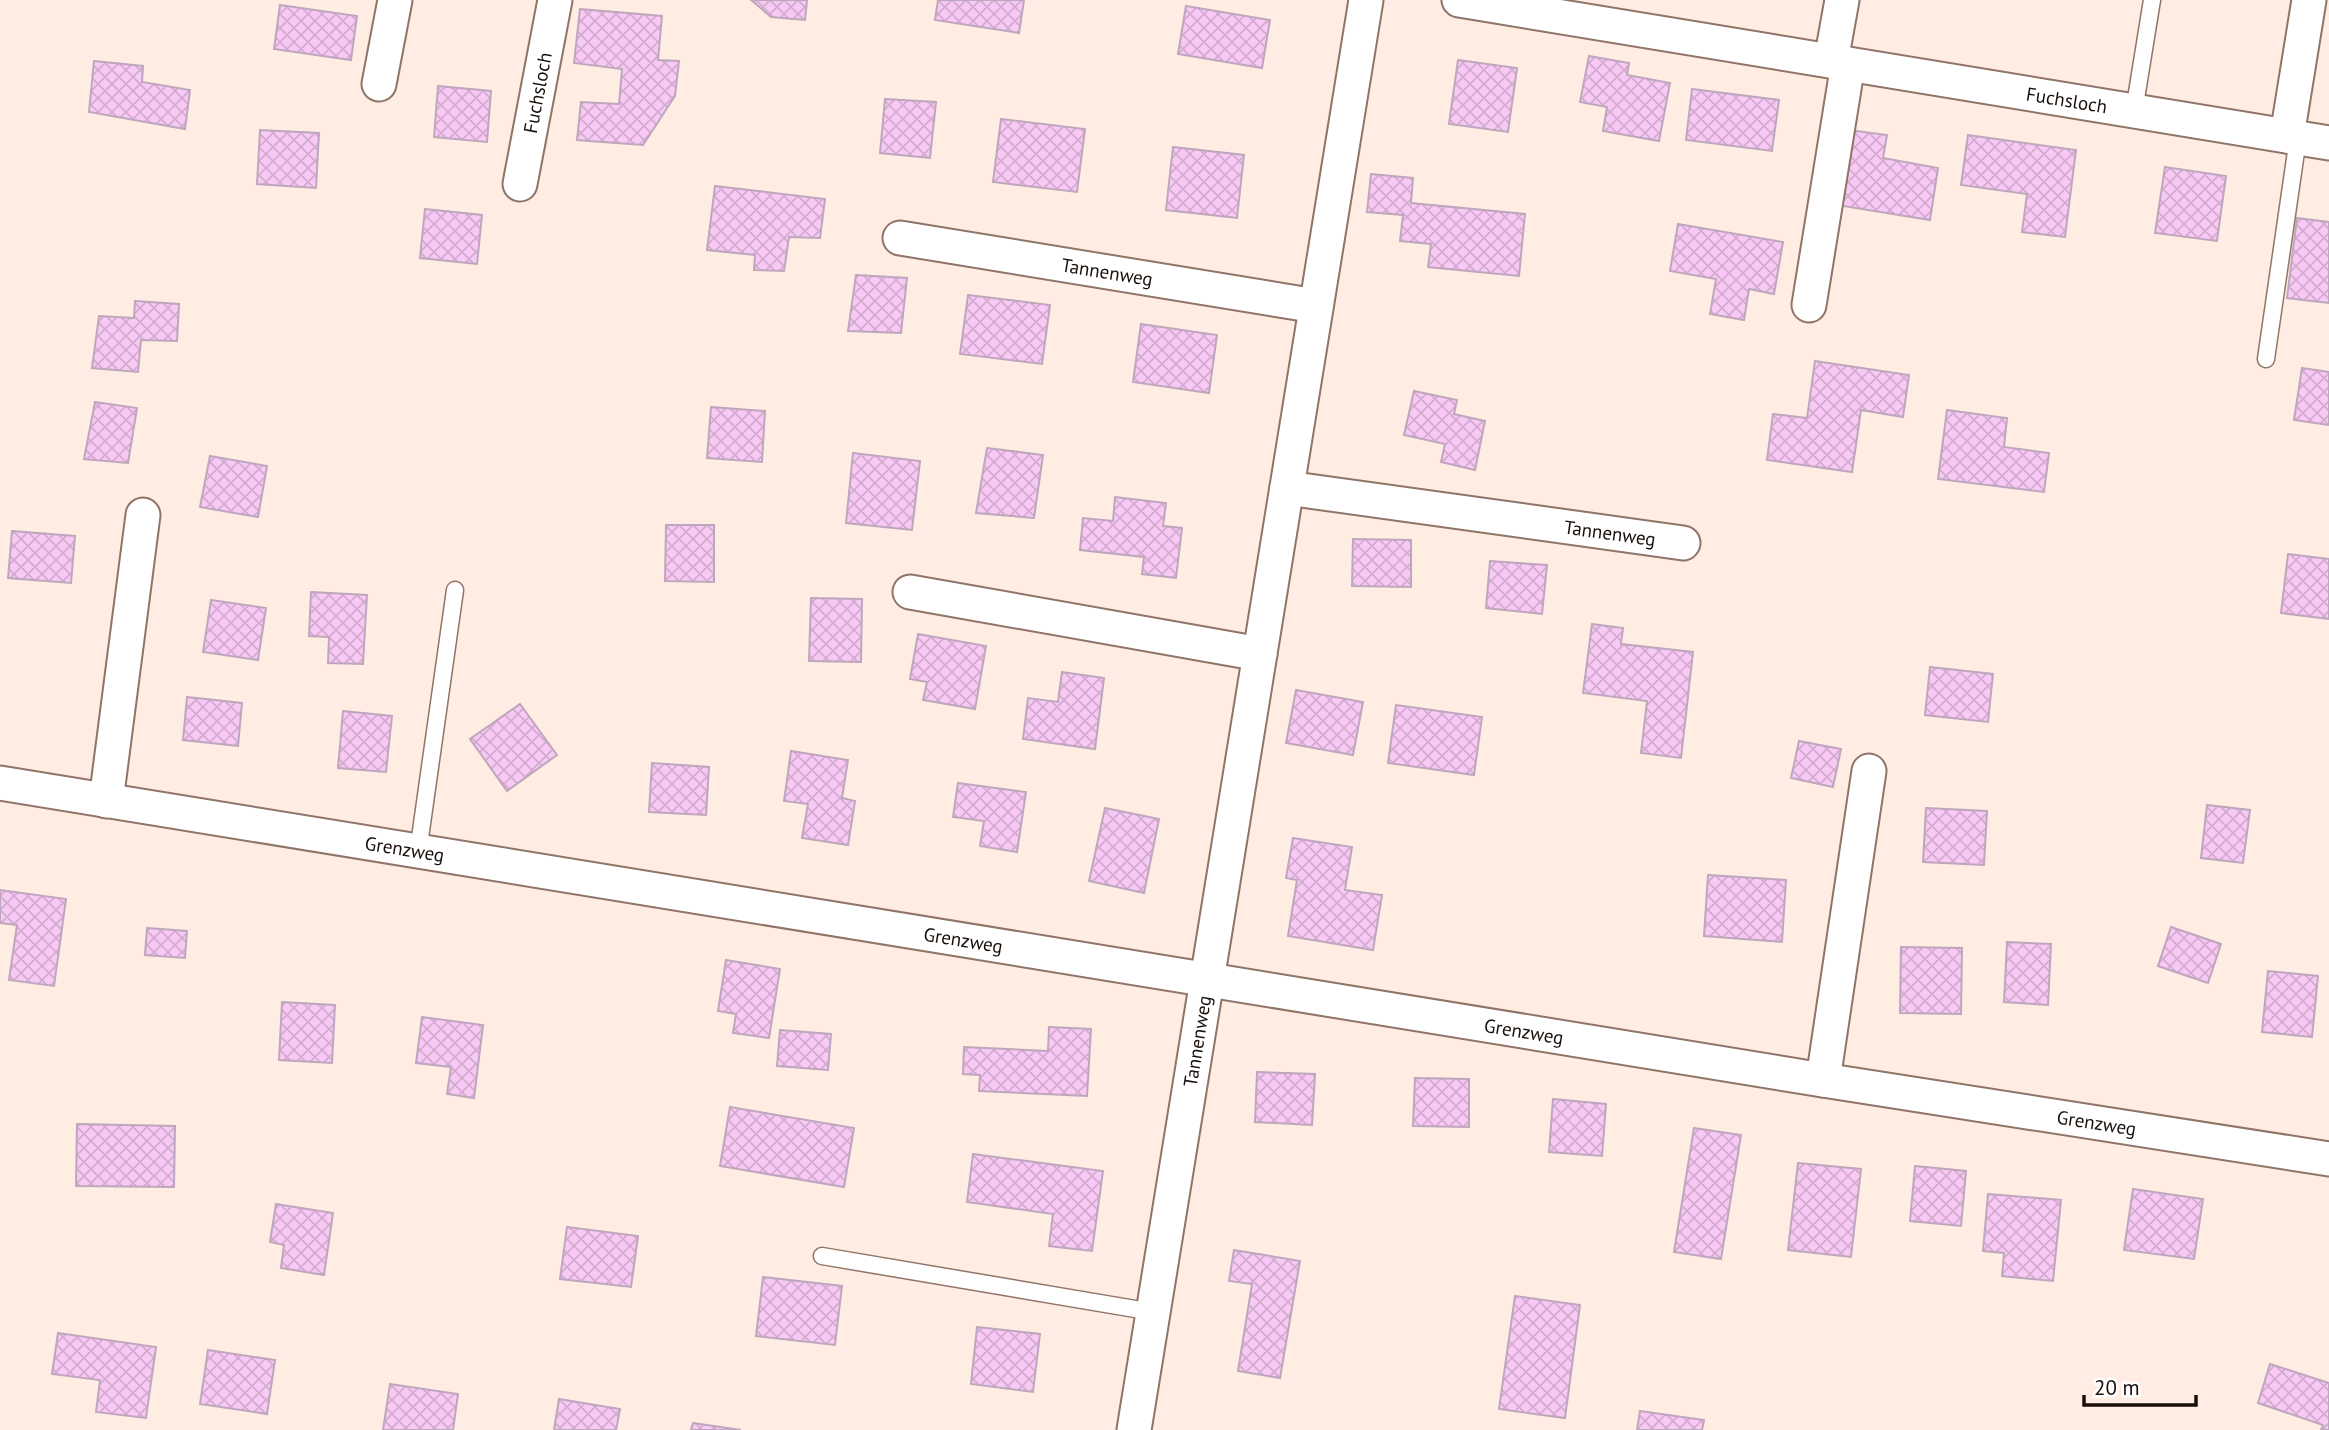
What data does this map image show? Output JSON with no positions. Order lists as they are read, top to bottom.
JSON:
{
  "streets": {
    "street": ["Fuchsloch", "Tannenweg", "Grenzweg"]
  },
  "crossings": [
    ["Tannenweg", "Grenzweg"]
  ],
  "scale_bar": "20 m"
}
